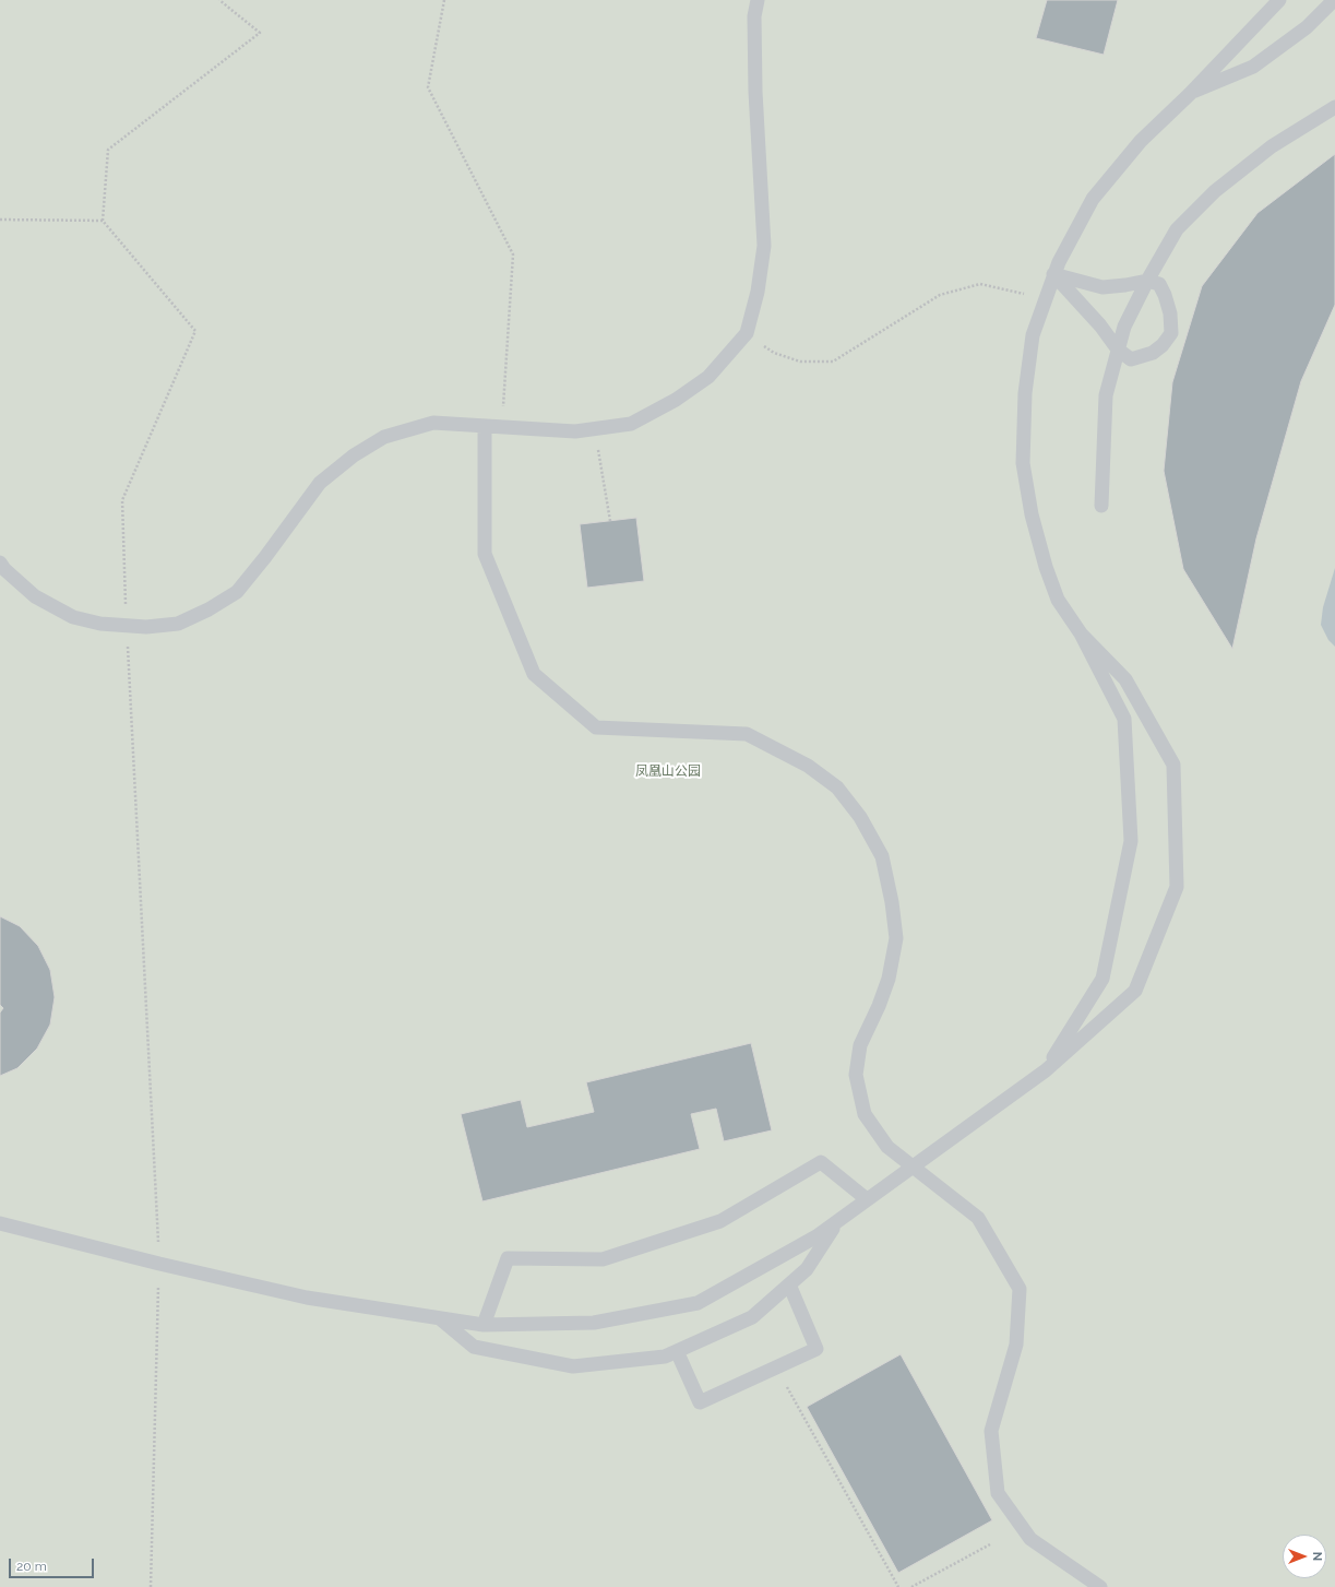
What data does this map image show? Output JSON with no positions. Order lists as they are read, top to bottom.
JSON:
{
  "parks": ["凤凰山公园"],
  "scale_bar": "20 m",
  "north": "right"
}
